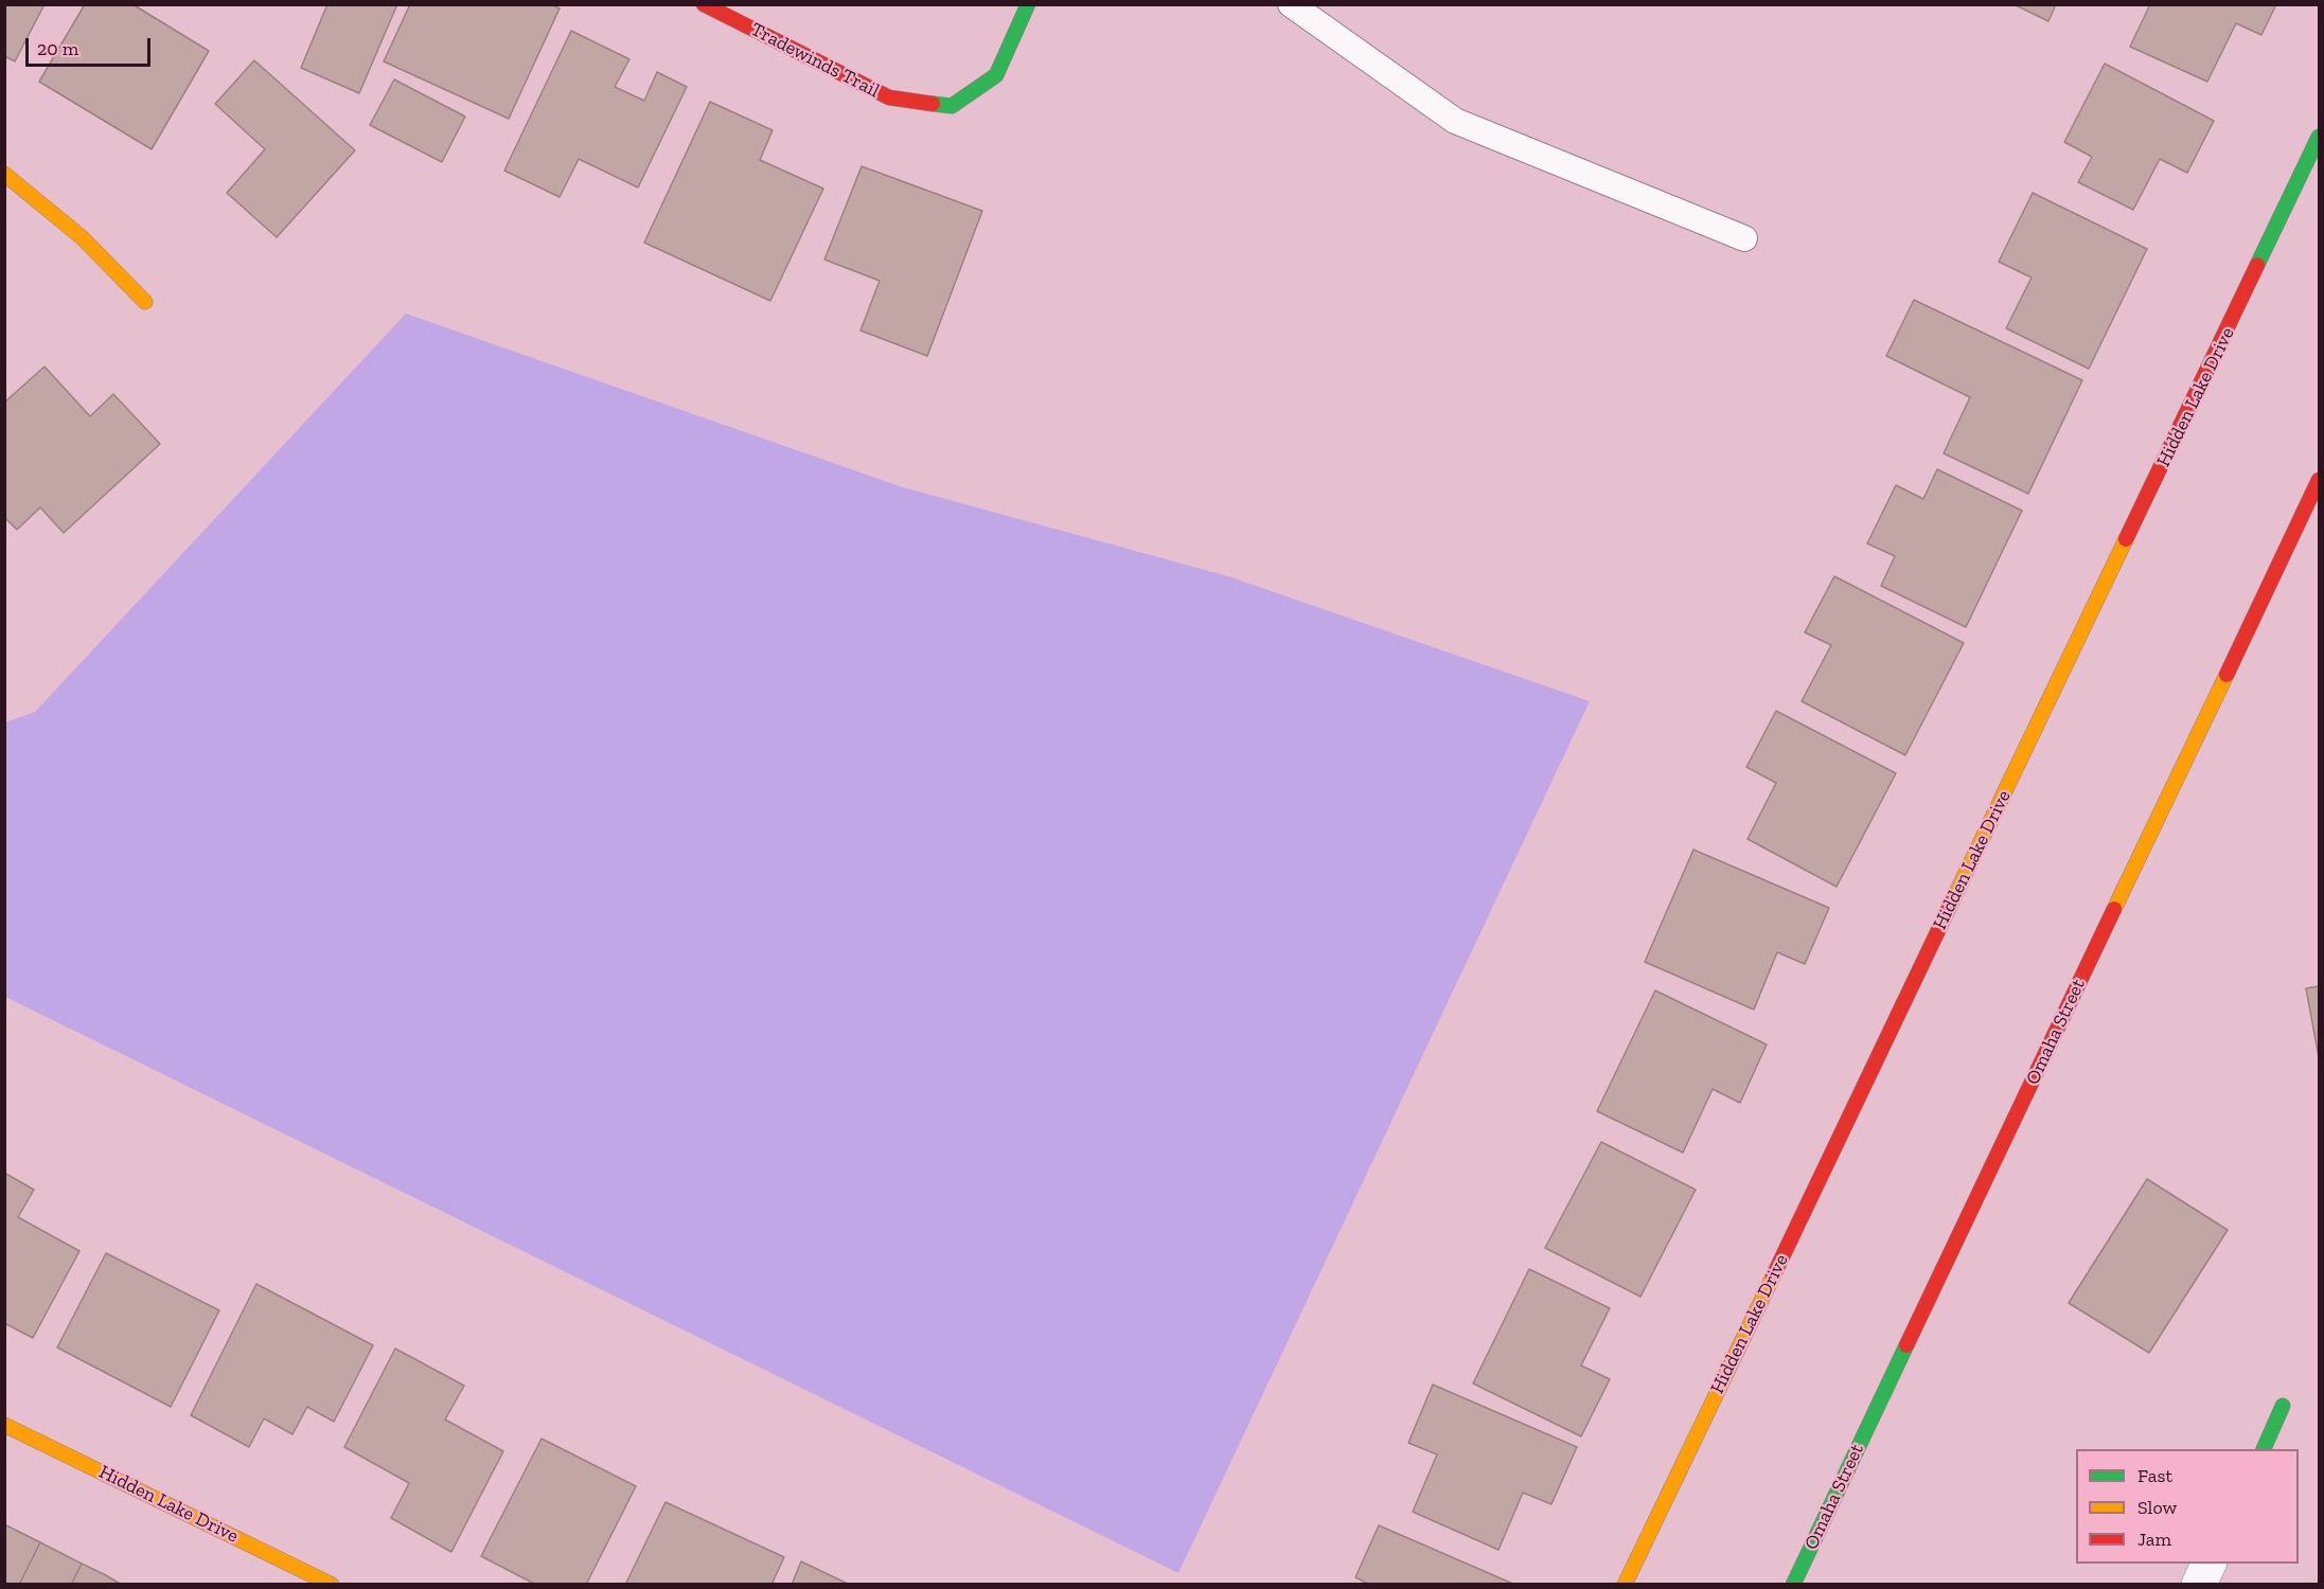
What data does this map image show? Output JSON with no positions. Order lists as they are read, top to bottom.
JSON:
{
  "streets": {
    "street": ["Tradewinds Trail", "Hidden Lake Drive", "Omaha Street"]
  },
  "legend": ["Fast", "Slow", "Jam"],
  "scale_bar": "20 m"
}
